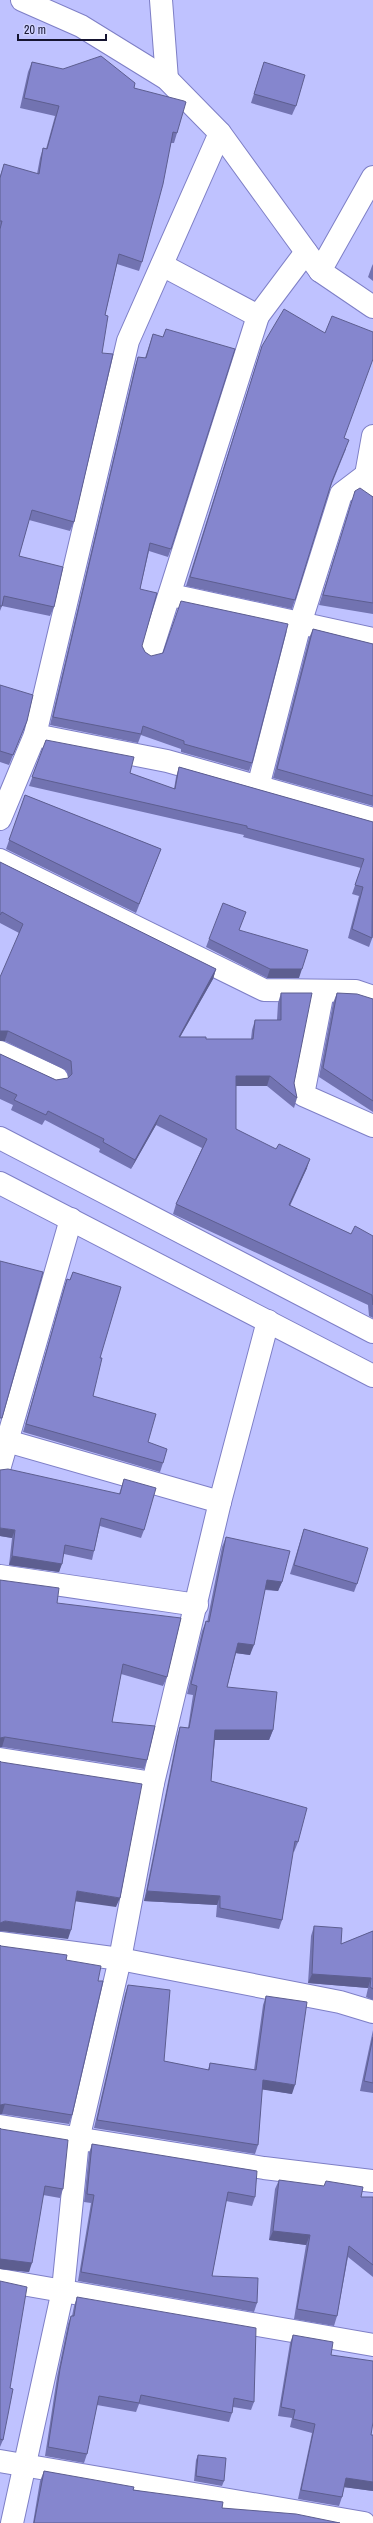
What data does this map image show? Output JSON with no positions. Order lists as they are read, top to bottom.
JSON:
{
  "scale_bar": "20 m"
}
